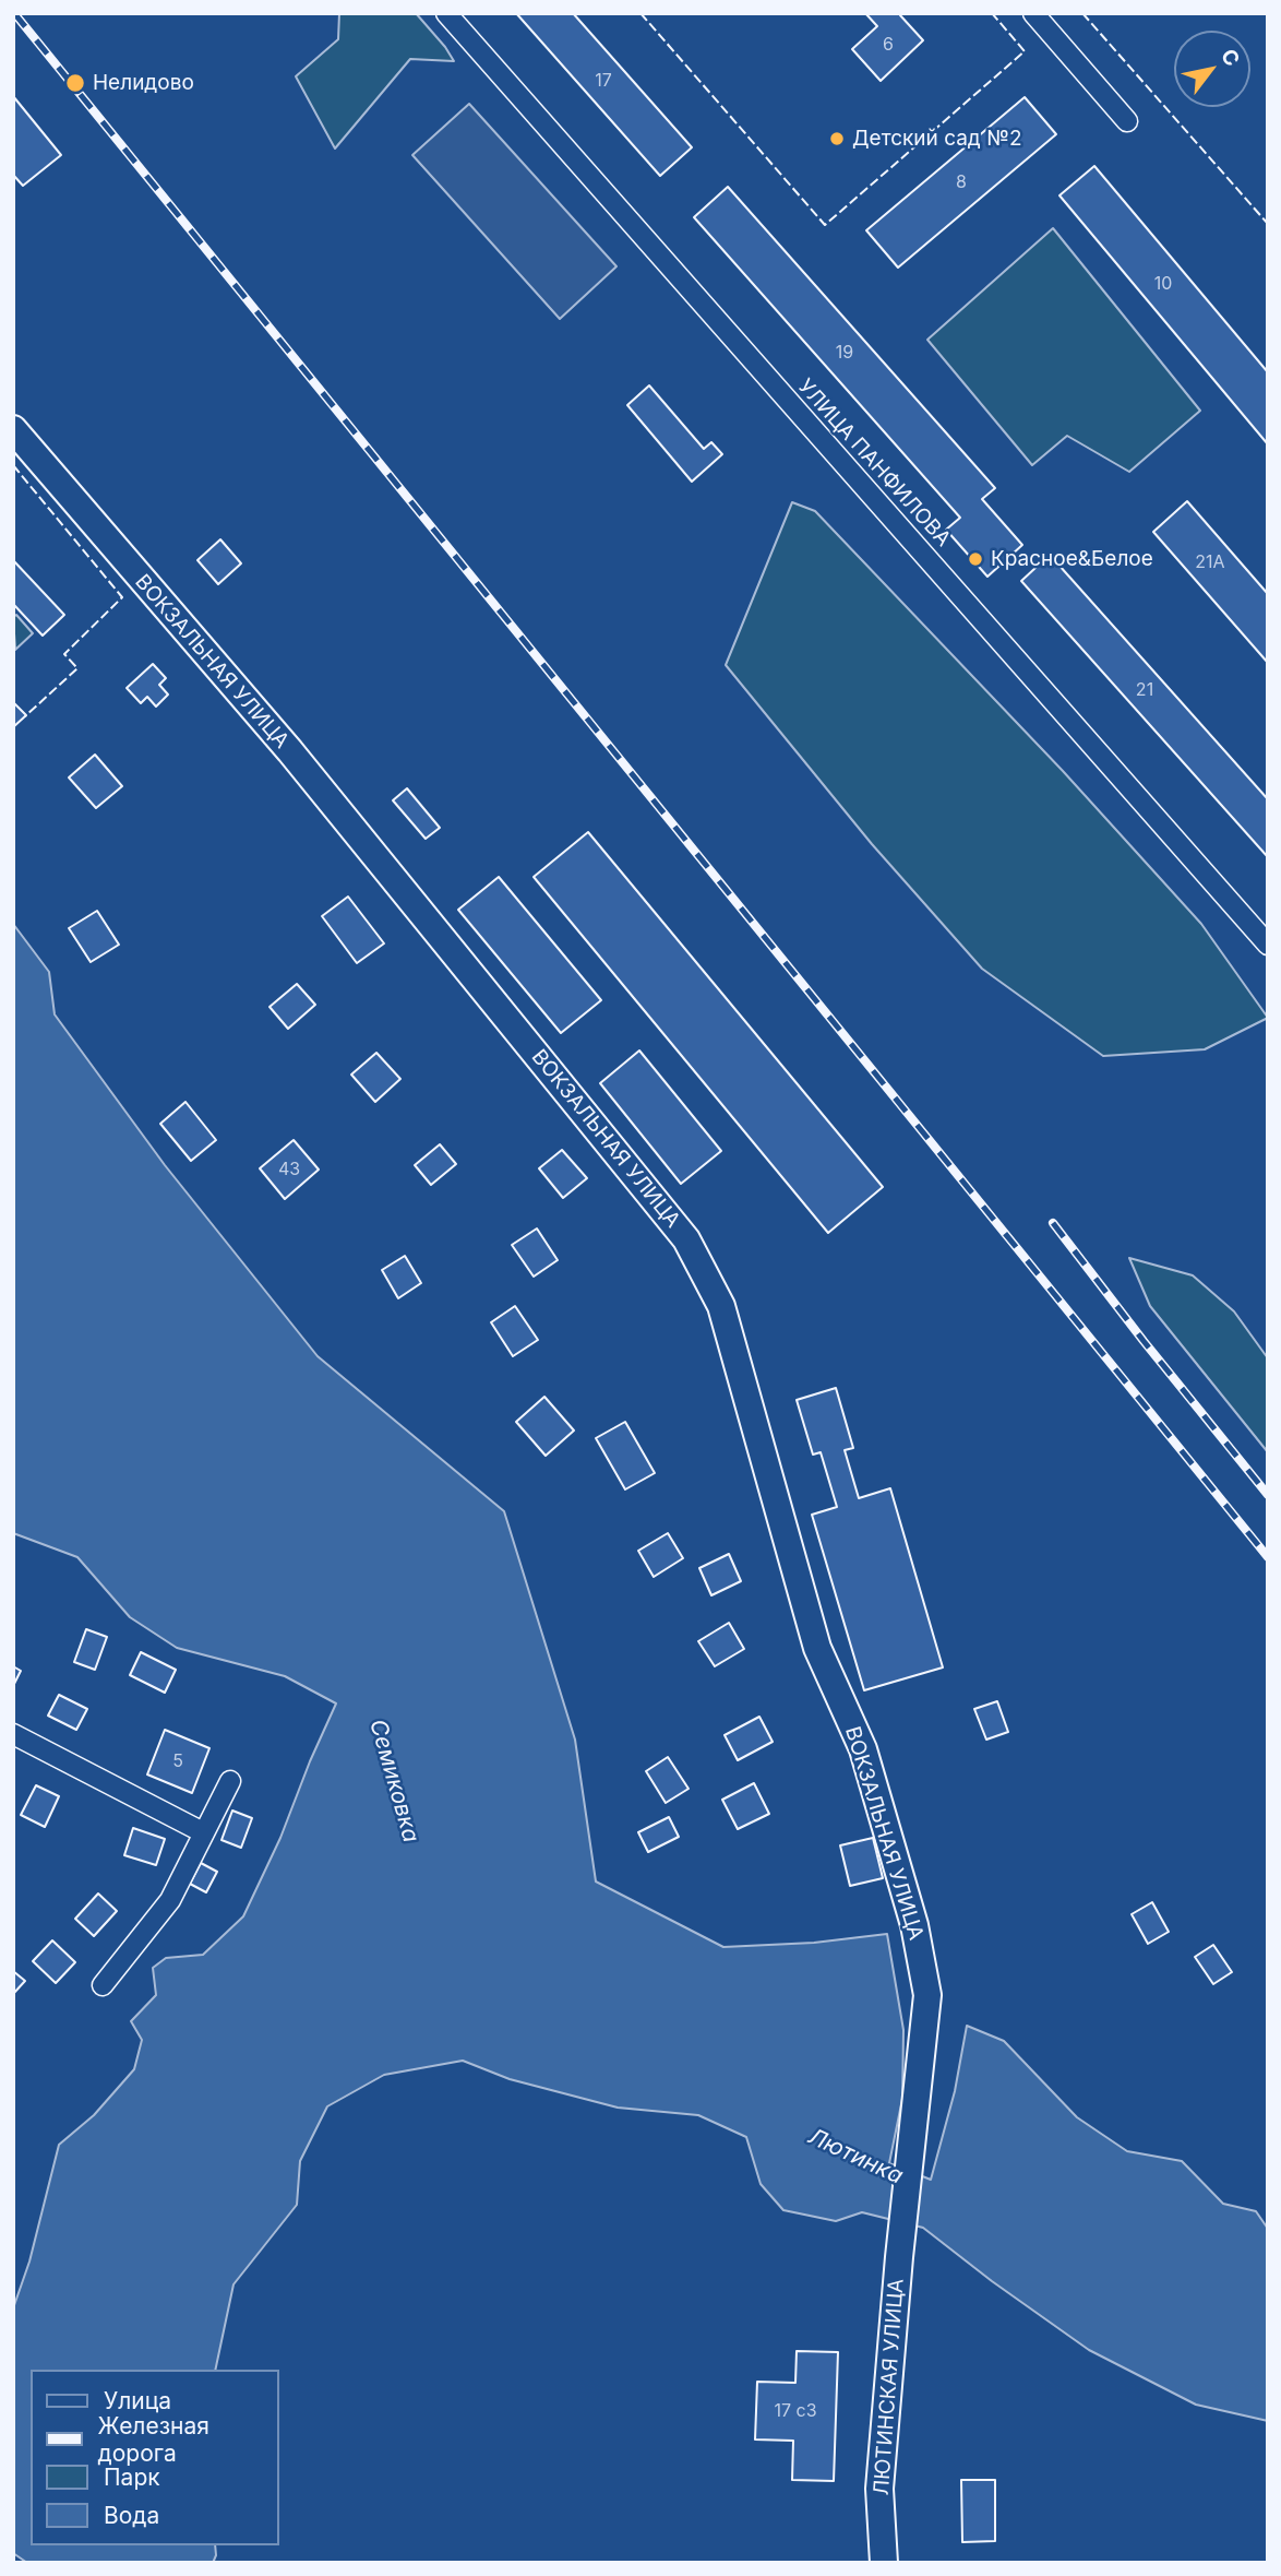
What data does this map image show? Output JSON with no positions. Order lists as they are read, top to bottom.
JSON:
{
  "streets": {
    "main road": ["ВОКЗАЛЬНАЯ УЛИЦА", "ЛЮТИНСКАЯ УЛИЦА"],
    "street": ["УЛИЦА ПАНФИЛОВА"]
  },
  "crossings": [
    ["ВОКЗАЛЬНАЯ УЛИЦА", "ЛЮТИНСКАЯ УЛИЦА"]
  ],
  "water": ["Семиковка", "Лютинка"],
  "places": ["Нелидово", "Детский сад №2", "Красное&Белое"],
  "house_numbers": [
    "6",
    "17",
    "8",
    "10",
    "19",
    "21А",
    "21",
    "43",
    "5",
    "17 c3"
  ],
  "legend": [
    "Улица",
    "Железная дорога",
    "Парк",
    "Вода"
  ],
  "north": "top right"
}
